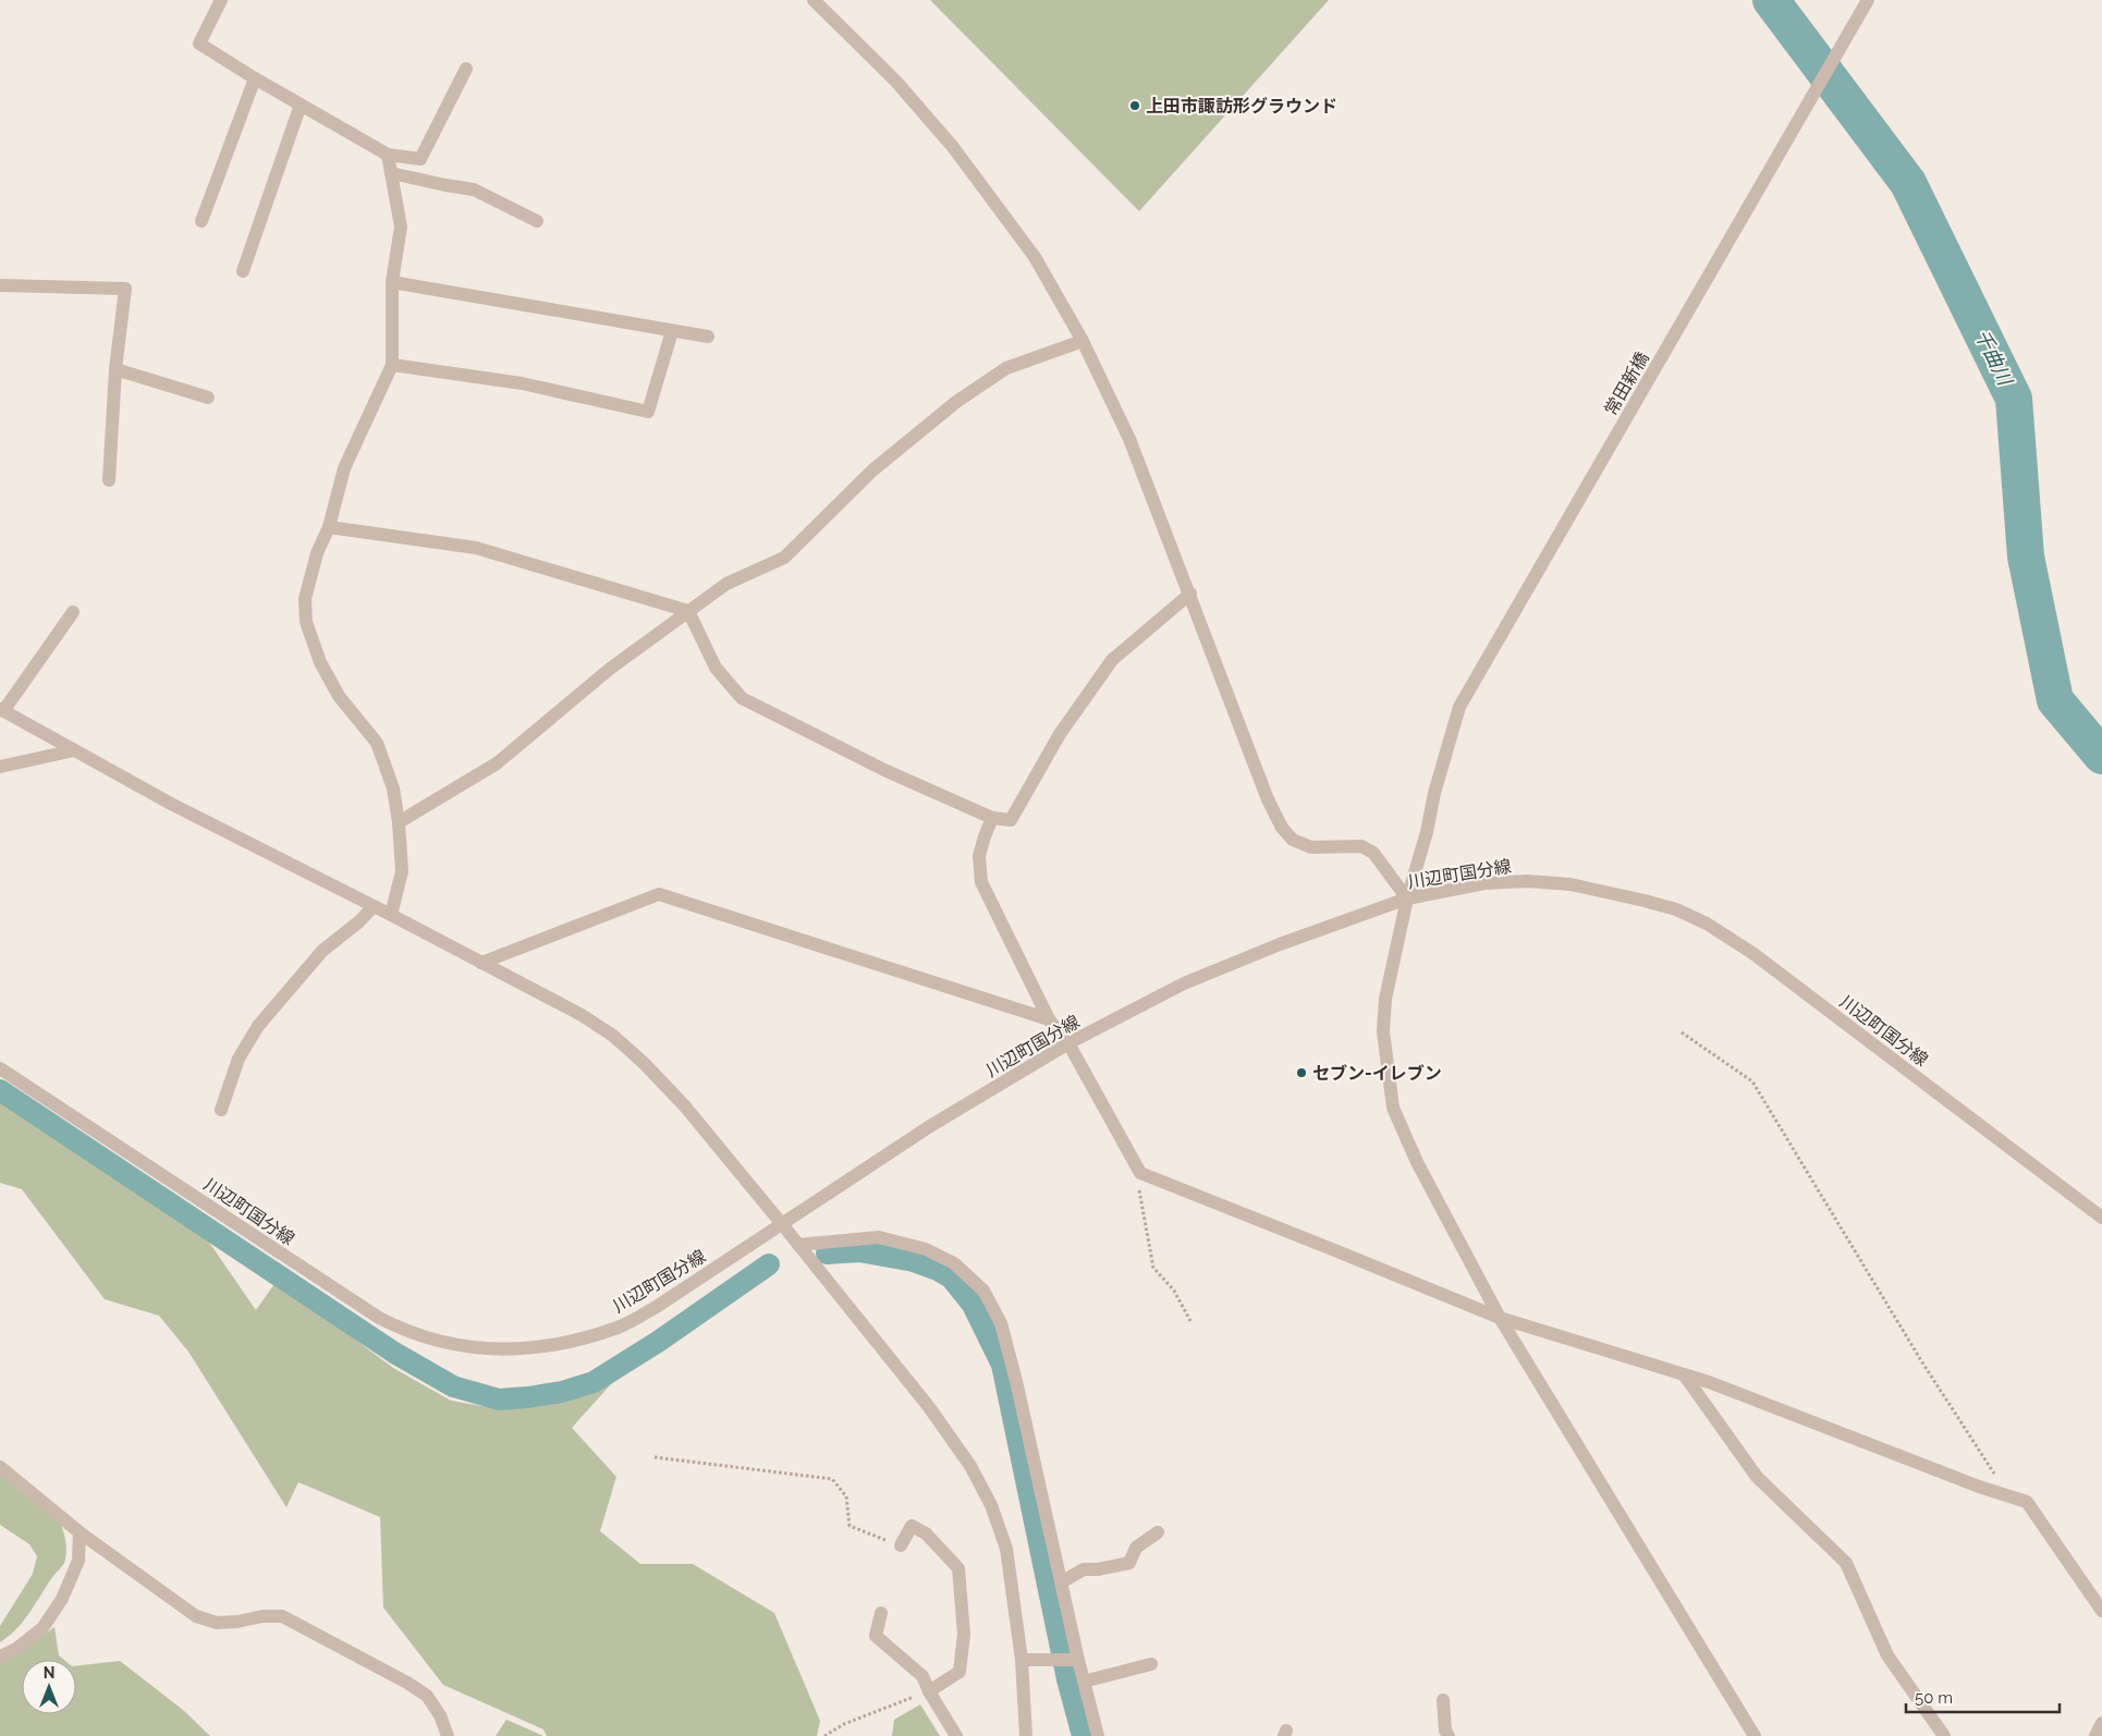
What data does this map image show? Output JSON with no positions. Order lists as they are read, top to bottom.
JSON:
{
  "streets": {
    "street": ["常田新橋", "川辺町国分線"]
  },
  "crossings": [
    ["常田新橋", "川辺町国分線"]
  ],
  "water": ["千曲川"],
  "places": ["上田市諏訪形グラウンド", "セブン-イレブン"],
  "scale_bar": "50 m",
  "north": "top"
}
